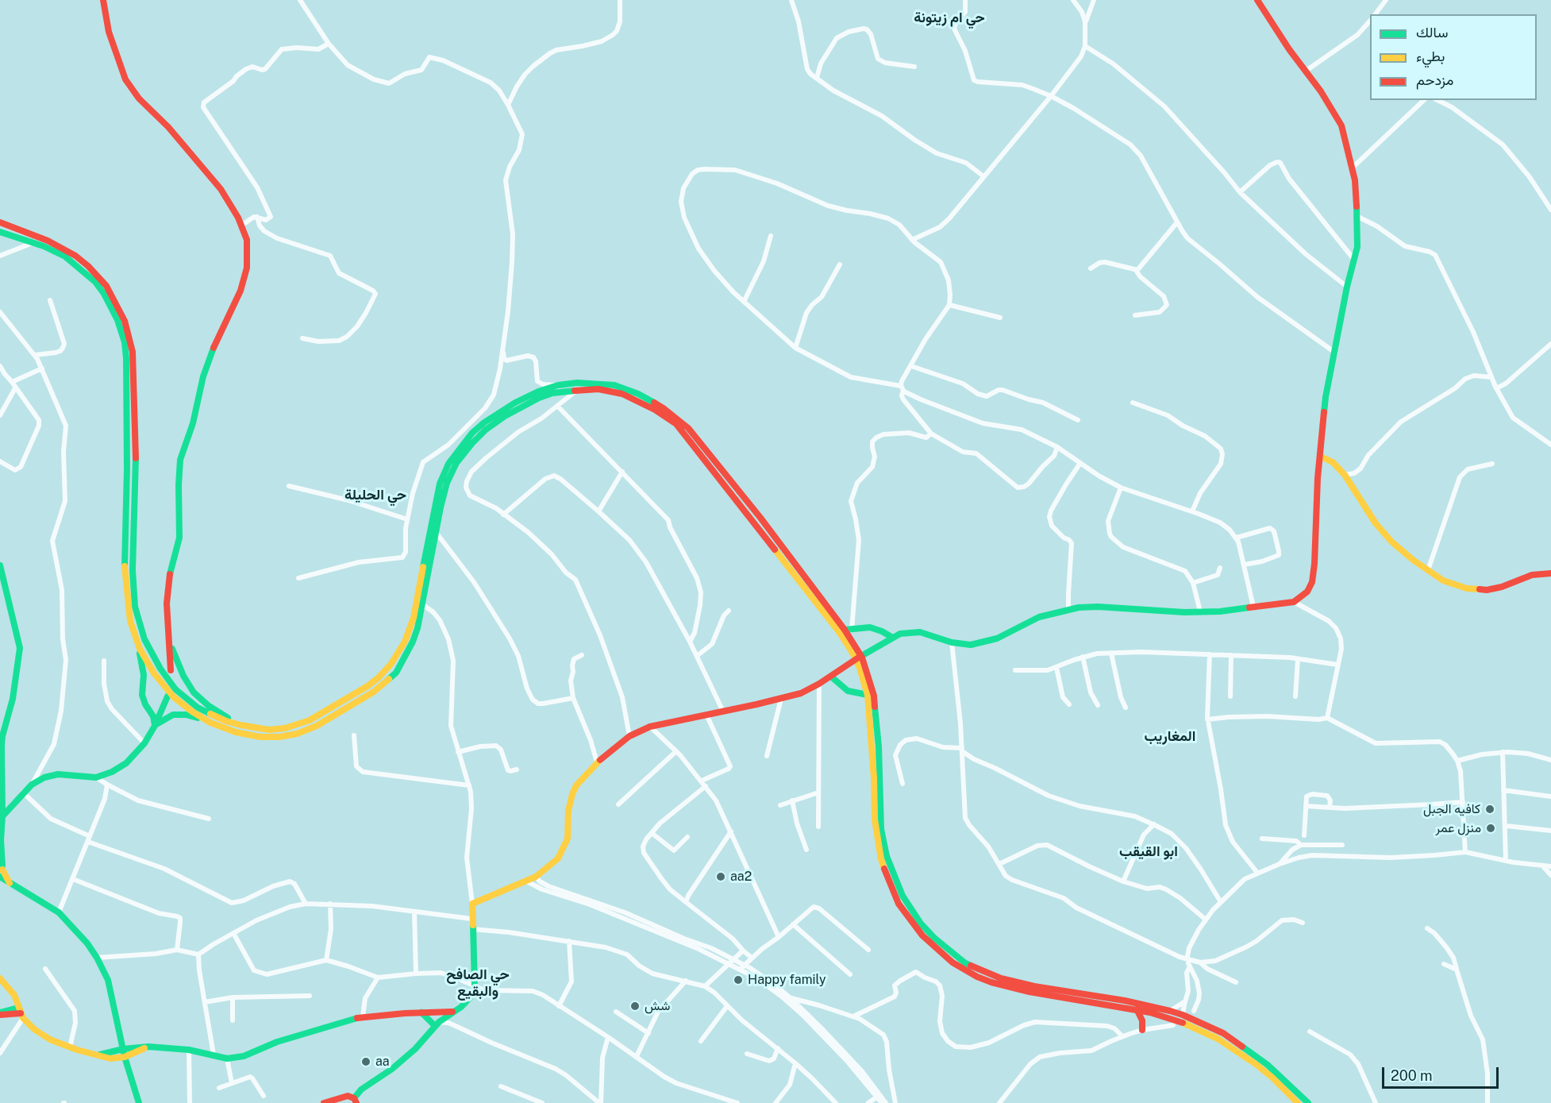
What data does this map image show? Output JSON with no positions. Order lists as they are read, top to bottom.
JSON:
{
  "districts": [
    "حي ام زيتونة",
    "حي الحليلة",
    "المغاريب",
    "ابو القيقب",
    "حي الصافح والبقيع"
  ],
  "places": [
    "كافيه الجبل",
    "منزل عمر",
    "aa2",
    "Happy family",
    "شش",
    "aa"
  ],
  "legend": ["سالك", "بطيء", "مزدحم"],
  "scale_bar": "200 m"
}
